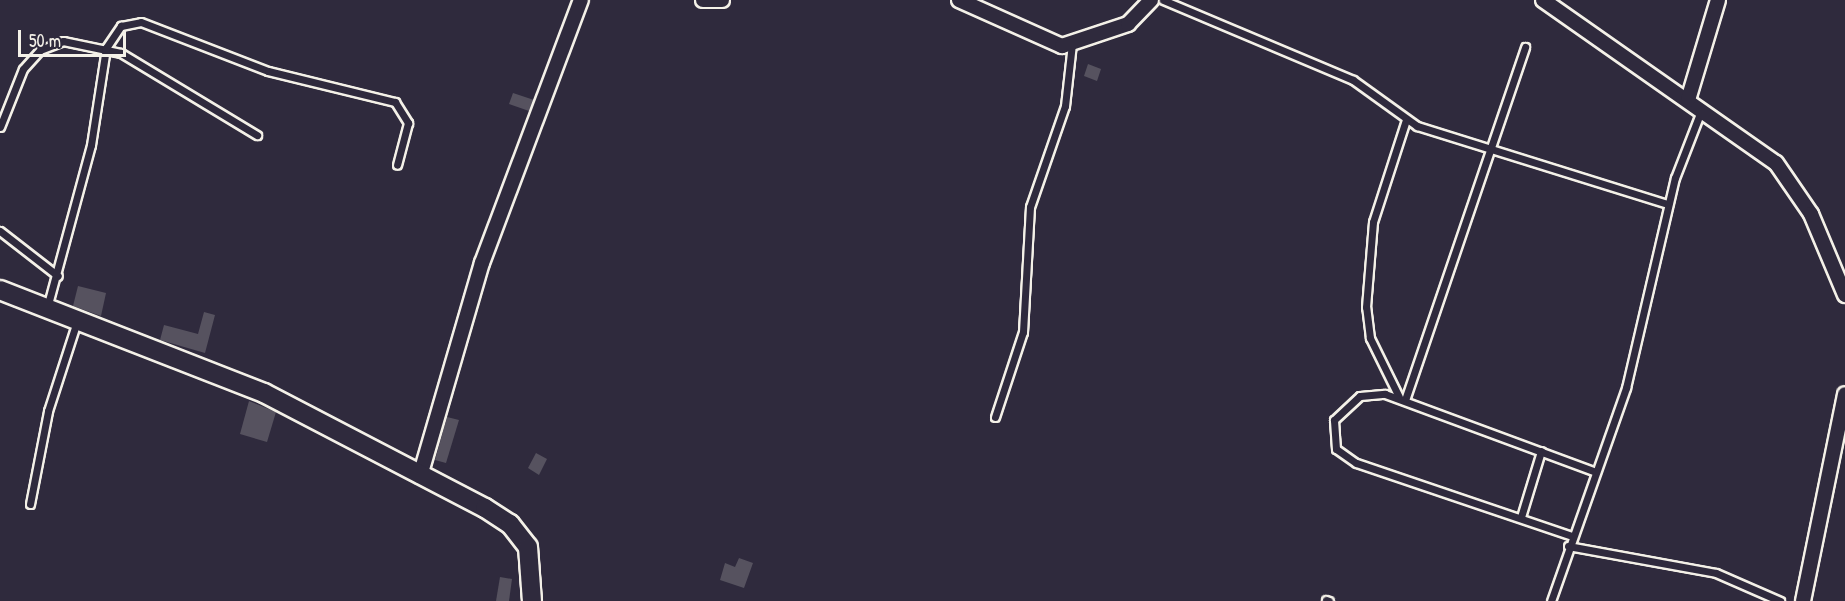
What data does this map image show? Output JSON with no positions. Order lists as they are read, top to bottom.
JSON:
{
  "scale_bar": "50 m"
}
